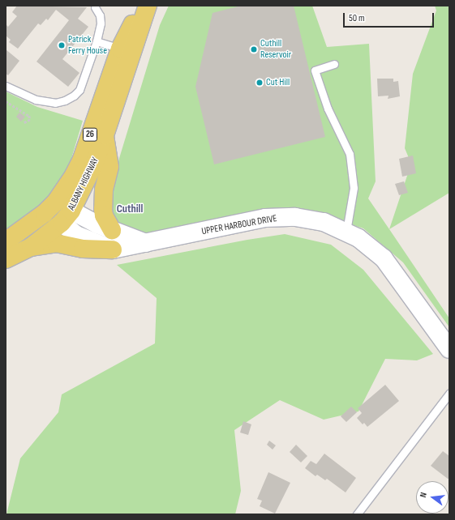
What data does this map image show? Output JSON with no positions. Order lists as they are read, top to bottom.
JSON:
{
  "streets": {
    "main road": ["26", "ALBANY HIGHWAY", "UPPER HARBOUR DRIVE"]
  },
  "districts": ["Cuthill"],
  "places": ["Patrick Ferry House", "Cuthill Reservoir", "Cut Hill"],
  "scale_bar": "50 m",
  "north": "left"
}
